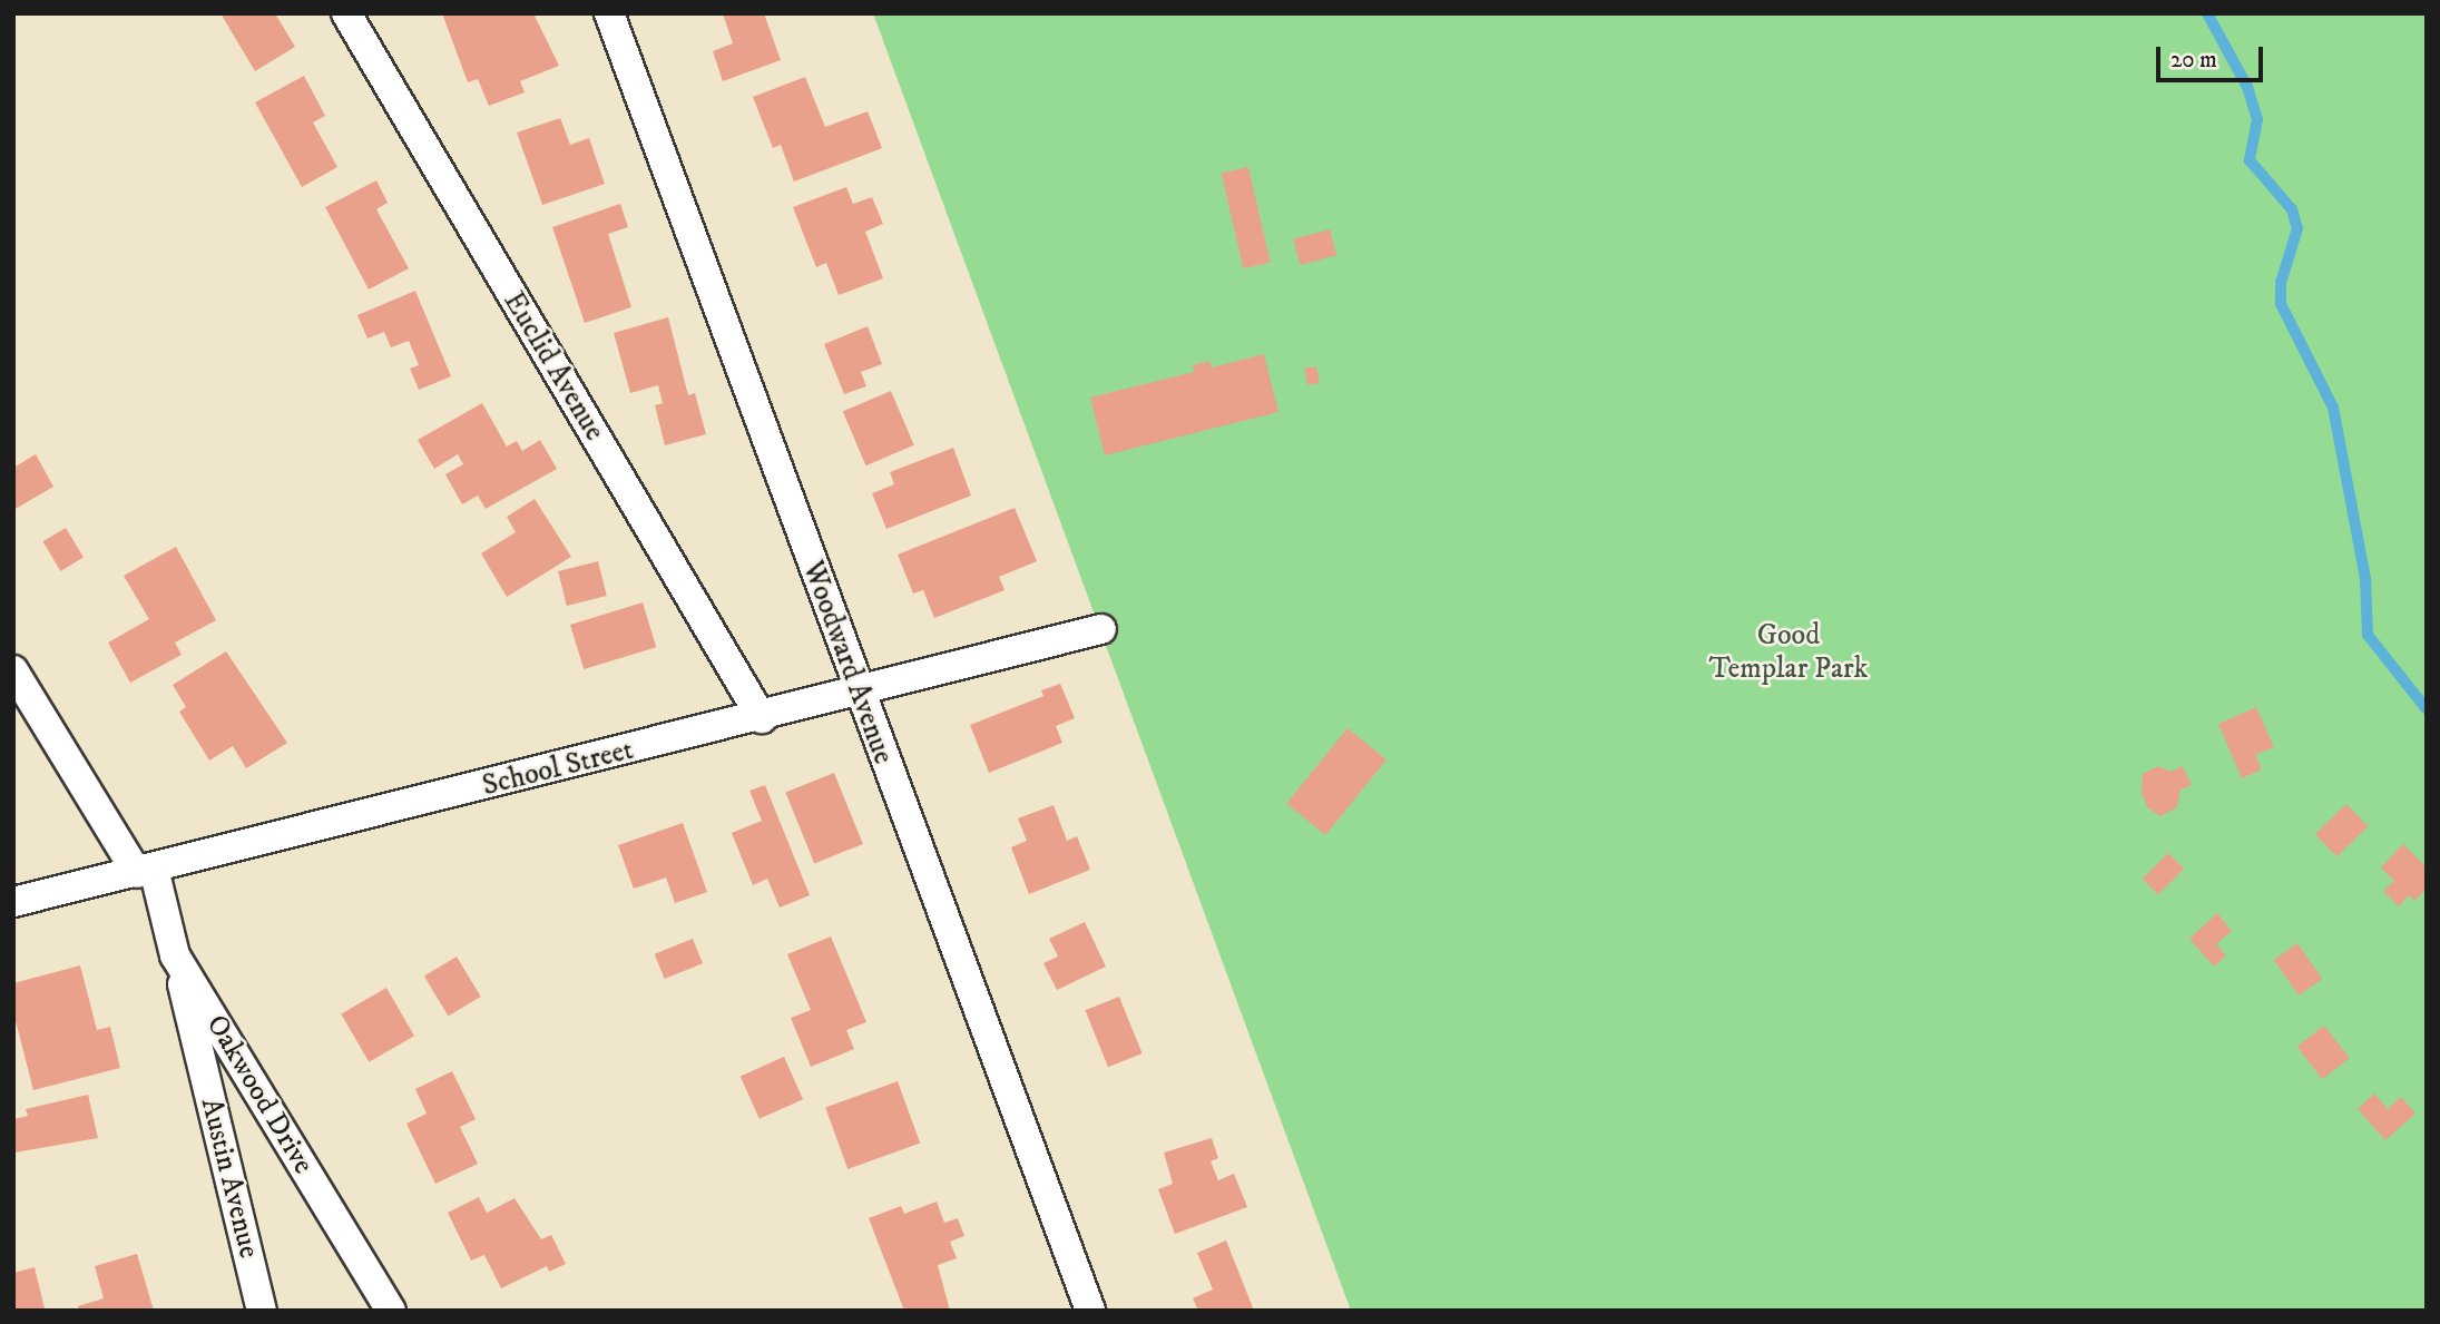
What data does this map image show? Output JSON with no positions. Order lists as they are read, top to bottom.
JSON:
{
  "streets": {
    "street": [
      "Euclid Avenue",
      "Woodward Avenue",
      "School Street",
      "Oakwood Drive",
      "Austin Avenue"
    ]
  },
  "crossings": [
    ["Euclid Avenue", "School Street"],
    ["Woodward Avenue", "School Street"],
    ["School Street", "Oakwood Drive"],
    ["Oakwood Drive", "Austin Avenue"]
  ],
  "parks": ["Good Templar Park"],
  "scale_bar": "20 m"
}
